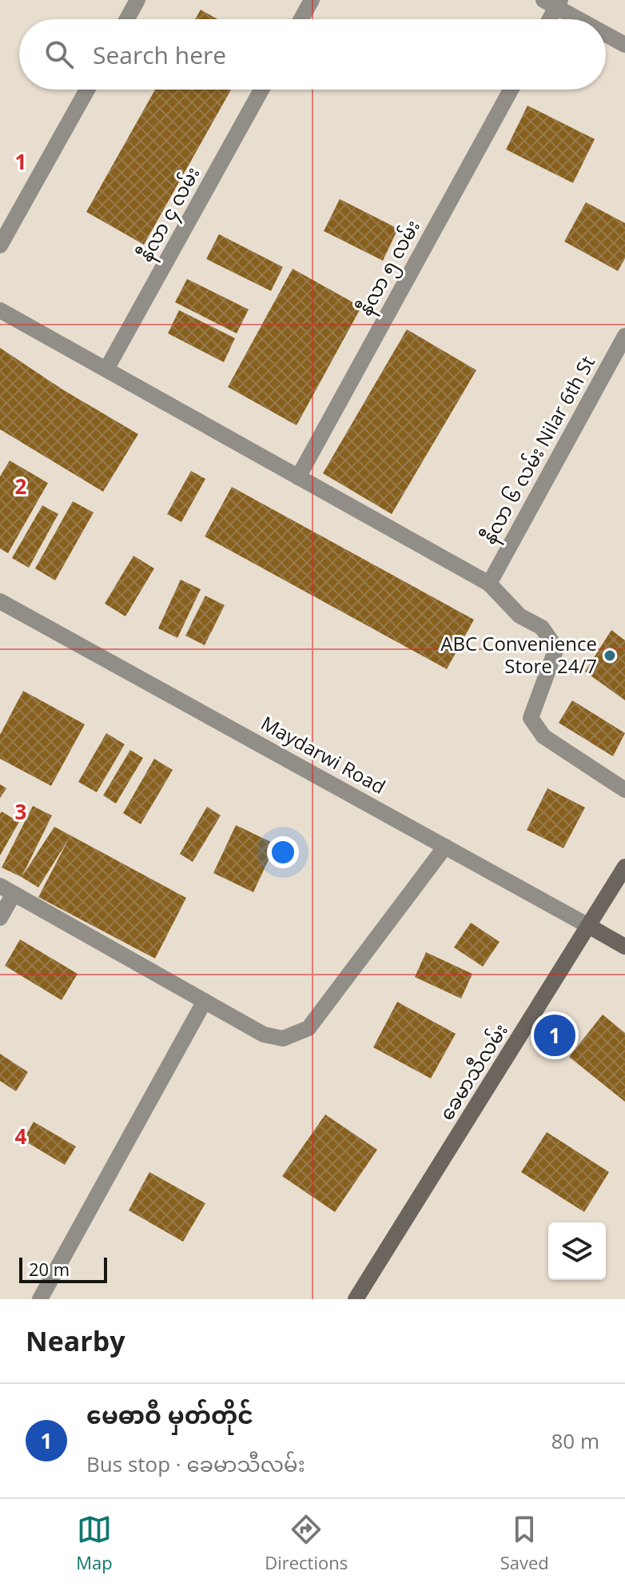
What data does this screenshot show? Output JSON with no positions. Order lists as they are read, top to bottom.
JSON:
{
  "streets": {
    "main road": ["Maydarwi Road", "ခေမာသီလမ်း"],
    "street": ["နီလာ ၄ လမ်း", "နီလာ ၅ လမ်း", "နီလာ ၆ လမ်း Nilar 6th St"]
  },
  "crossings": [
    ["Maydarwi Road", "ခေမာသီလမ်း"]
  ],
  "places": ["ABC Convenience Store 24/7"],
  "scale_bar": "20 m",
  "page": {
    "search": "Search here",
    "pins": "1",
    "scale": "20 m",
    "heading": "Nearby",
    "list": [
      {
        "mark": "1",
        "name": "မေဓာဝီ မှတ်တိုင်",
        "note": "Bus stop · ခေမာသီလမ်း",
        "value": "80 m"
      }
    ],
    "nav": ["Map", "Directions", "Saved"]
  },
  "grid": {
    "rows": [
      "1",
      "2",
      "3",
      "4"
    ]
  }
}
